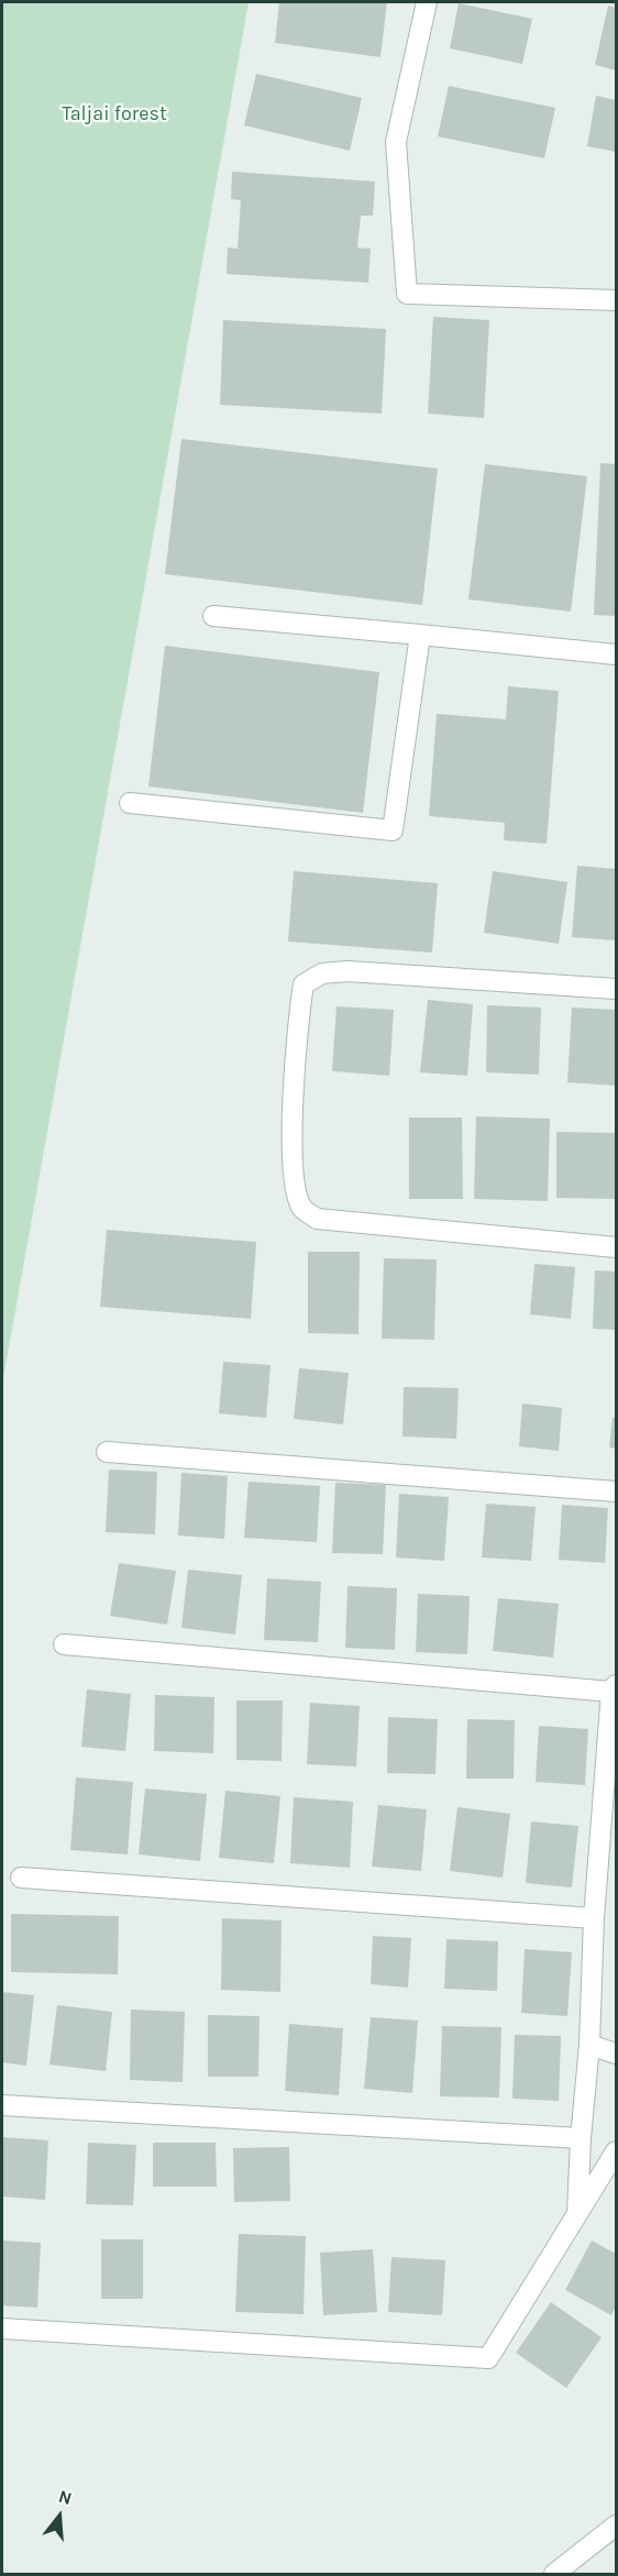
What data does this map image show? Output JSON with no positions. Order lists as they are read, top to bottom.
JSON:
{
  "parks": ["Taljai forest"],
  "north": "top"
}
